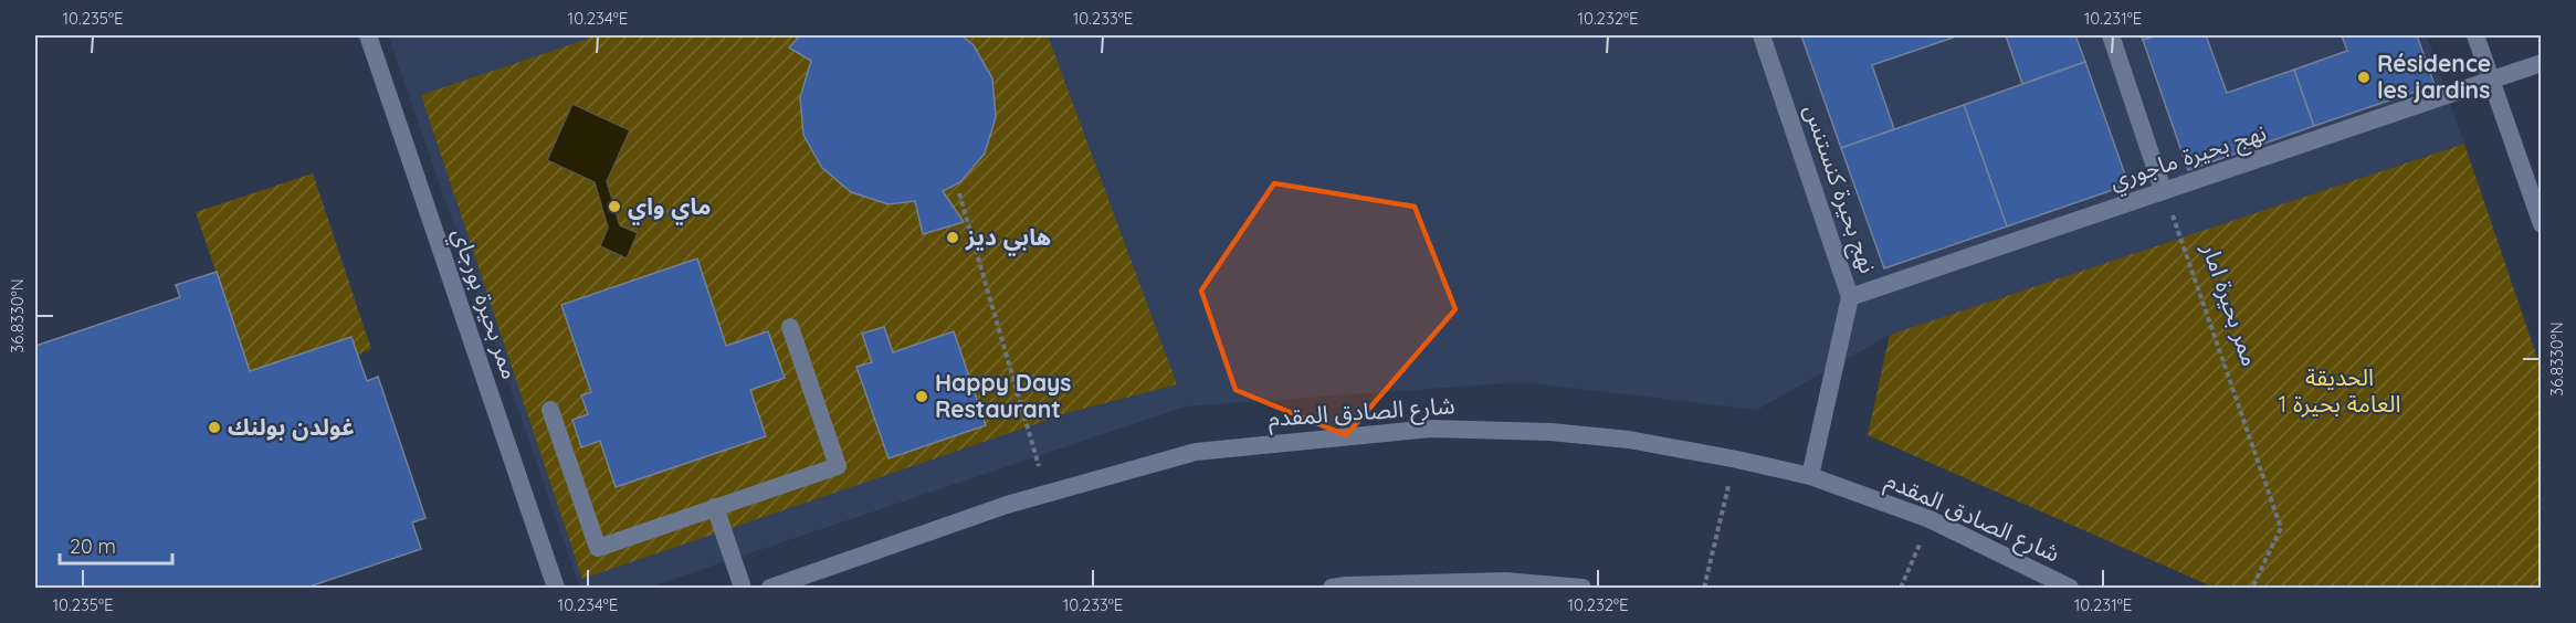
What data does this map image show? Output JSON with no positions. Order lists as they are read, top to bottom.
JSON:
{
  "streets": {
    "street": [
      "نهج بحيرة ماجوري",
      "نهج بحيرة كنستنس",
      "ممر بحيرة بورجاي",
      "شارع الصادق المقدم"
    ],
    "path": ["ممر بحيرة امار"]
  },
  "crossings": [
    ["نهج بحيرة ماجوري", "نهج بحيرة كنستنس"],
    ["نهج بحيرة ماجوري", "ممر بحيرة امار"],
    ["نهج بحيرة كنستنس", "شارع الصادق المقدم"]
  ],
  "parks": ["الحديقة العامة بحيرة 1"],
  "places": [
    "Résidence les jardins",
    "ماي واي",
    "هابي ديز",
    "Happy Days Restaurant",
    "غولدن بولنك"
  ],
  "scale_bar": "20 m",
  "coordinates": [
    "10.235°E",
    "10.234°E",
    "10.233°E",
    "10.232°E",
    "10.231°E",
    "36.8330°N"
  ]
}
